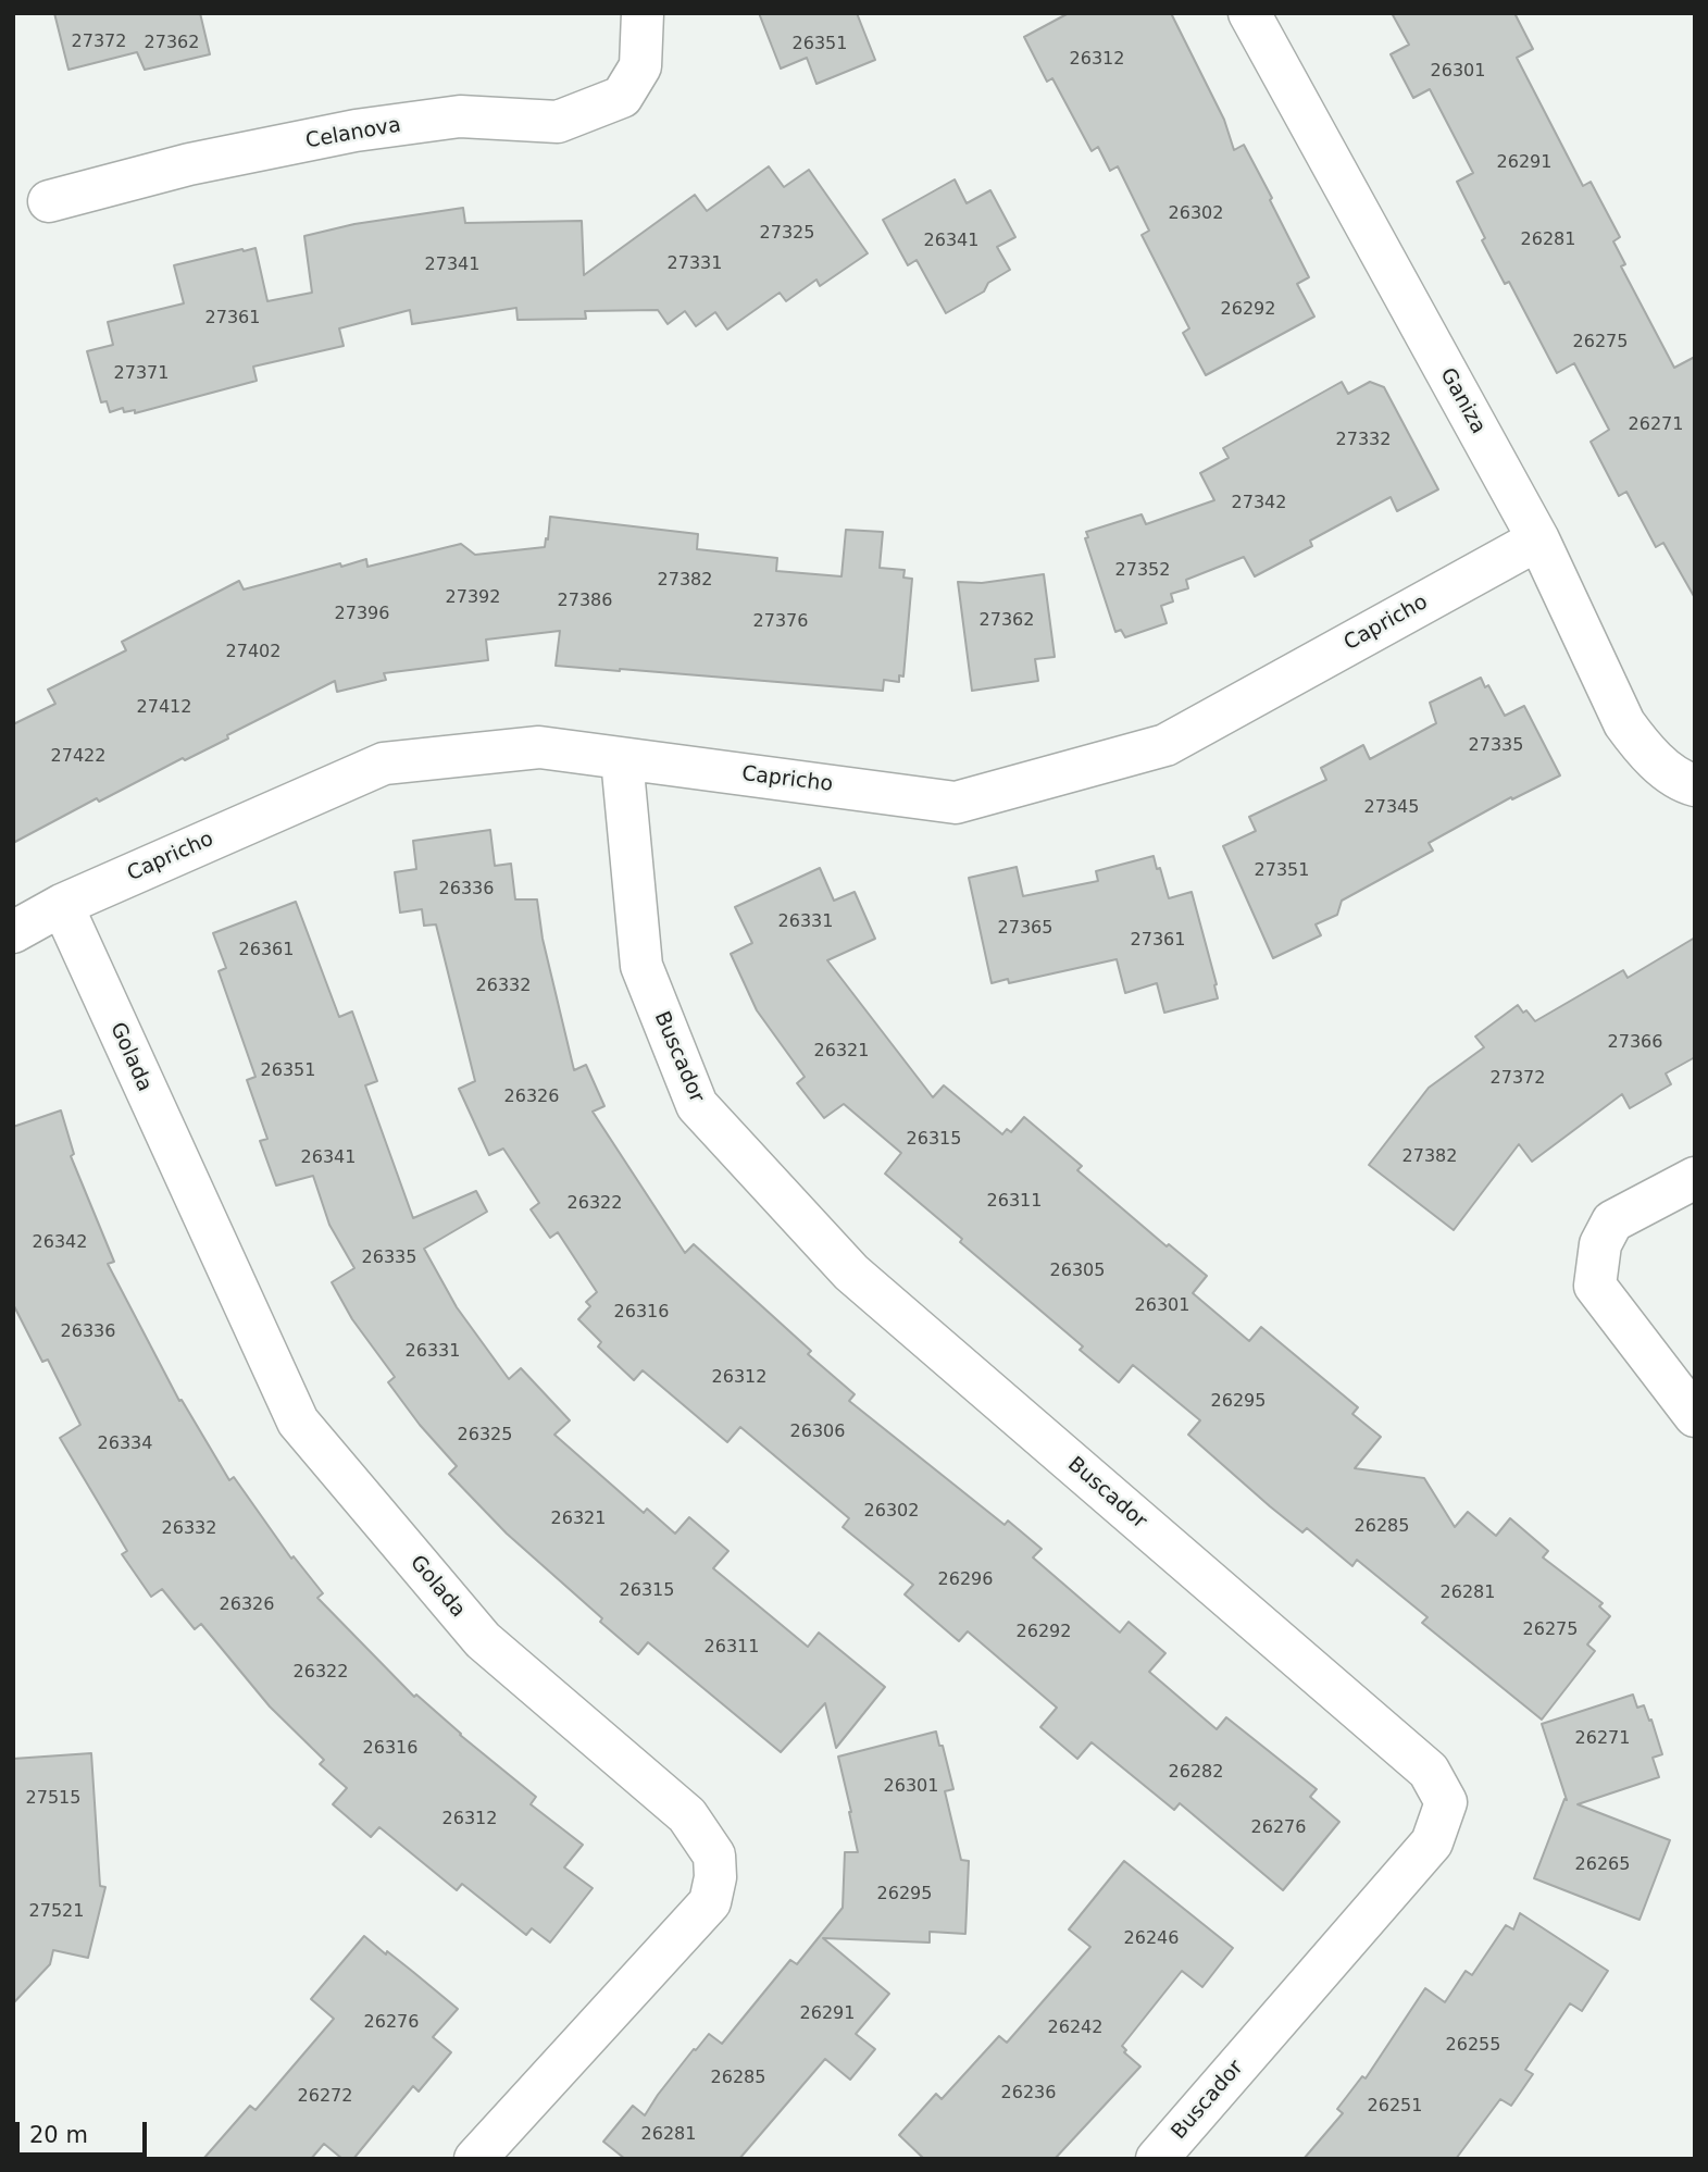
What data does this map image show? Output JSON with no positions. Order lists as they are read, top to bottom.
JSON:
{
  "streets": {
    "street": [
      "Celanova",
      "Ganiza",
      "Capricho",
      "Golada",
      "Buscador"
    ]
  },
  "crossings": [
    ["Ganiza", "Capricho"],
    ["Capricho", "Golada"],
    ["Capricho", "Buscador"]
  ],
  "house_numbers": [
    "27372",
    "27362",
    "26351",
    "26312",
    "26301",
    "26291",
    "26302",
    "27325",
    "26281",
    "26341",
    "27331",
    "27341",
    "26292",
    "27361",
    "26275",
    "27371",
    "26271",
    "27332",
    "27342",
    "27352",
    "27382",
    "27392",
    "27386",
    "27396",
    "27362",
    "27376",
    "27402",
    "27412",
    "27335",
    "27422",
    "27345",
    "27351",
    "26336",
    "26331",
    "27365",
    "27361",
    "26361",
    "26332",
    "27366",
    "26321",
    "26351",
    "27372",
    "26326",
    "26315",
    "27382",
    "26341",
    "26311",
    "26322",
    "26342",
    "26335",
    "26305",
    "26301",
    "26316",
    "26336",
    "26331",
    "26312",
    "26295",
    "26306",
    "26325",
    "26334",
    "26302",
    "26321",
    "26285",
    "26332",
    "26296",
    "26315",
    "26281",
    "26326",
    "26275",
    "26292",
    "26311",
    "26322",
    "26271",
    "26316",
    "26282",
    "26301",
    "27515",
    "26312",
    "26276",
    "26265",
    "26295",
    "27521",
    "26246",
    "26291",
    "26276",
    "26242",
    "26255",
    "26285",
    "26236",
    "26272",
    "26251",
    "26281"
  ],
  "scale_bar": "20 m"
}
